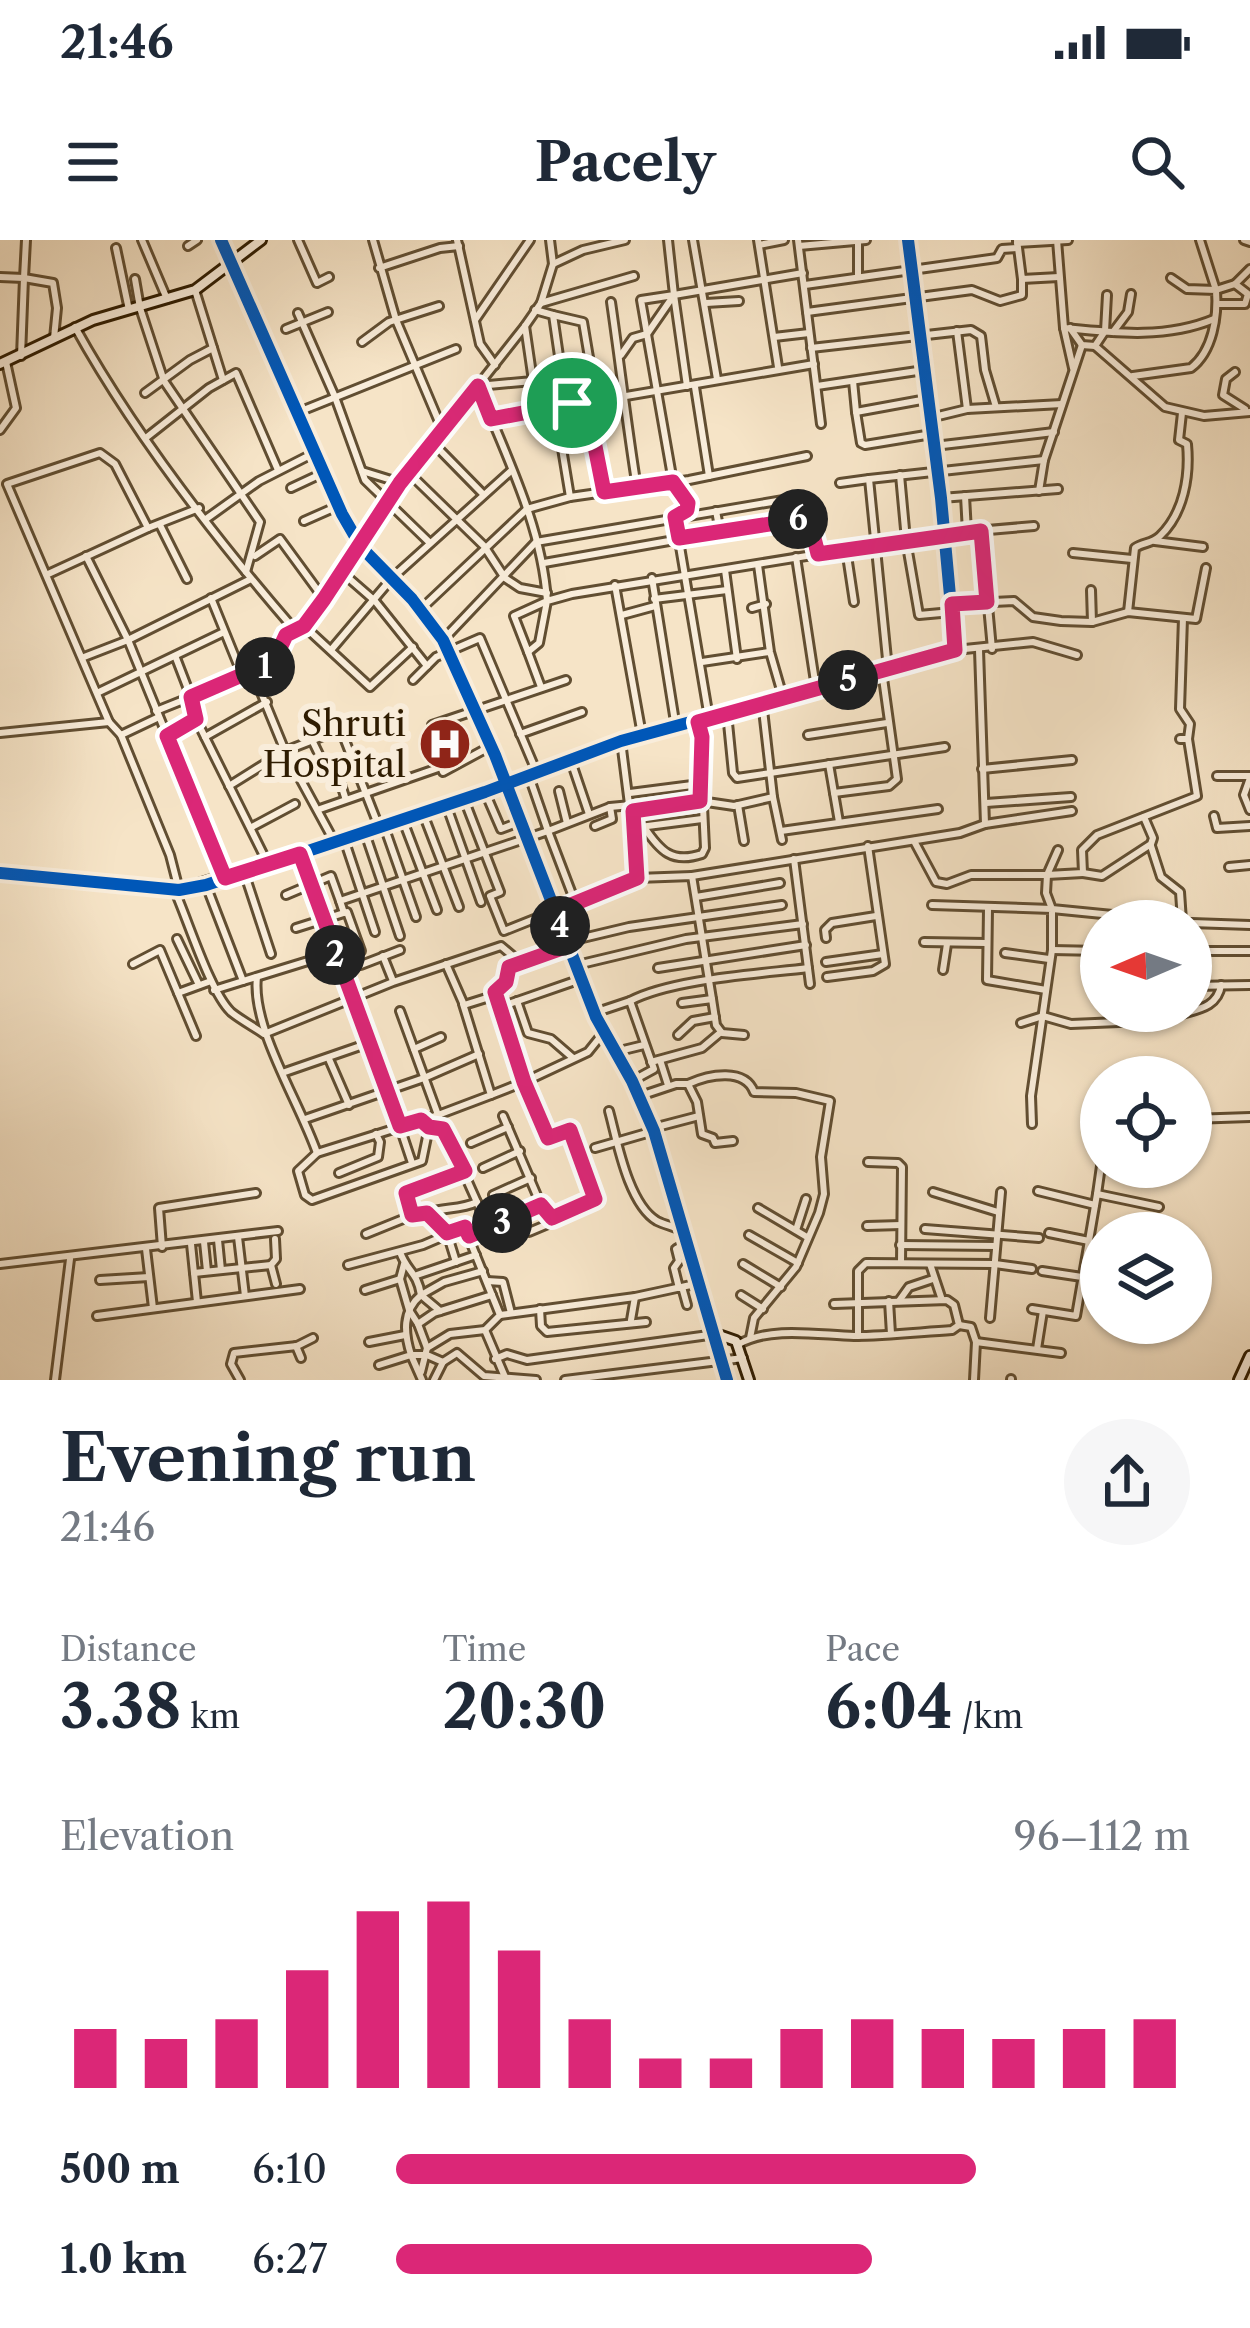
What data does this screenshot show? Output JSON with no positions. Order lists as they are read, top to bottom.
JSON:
{
  "places": {
    "hospital": ["Shruti Hospital"]
  },
  "north": "left",
  "page": {
    "status": "21:46",
    "header": "Pacely",
    "pins": [
      "6",
      "1",
      "5",
      "4",
      "2",
      "3"
    ],
    "heading": ["Evening run", "21:46"],
    "stats": [
      ["Distance", "3.38 km"],
      ["Time", "20:30"],
      ["Pace", "6:04 /km"]
    ],
    "chart": ["Elevation", "96–112 m"],
    "list": [
      {
        "name": "500 m",
        "note": "6:10"
      },
      {
        "name": "1.0 km",
        "note": "6:27"
      }
    ]
  }
}
